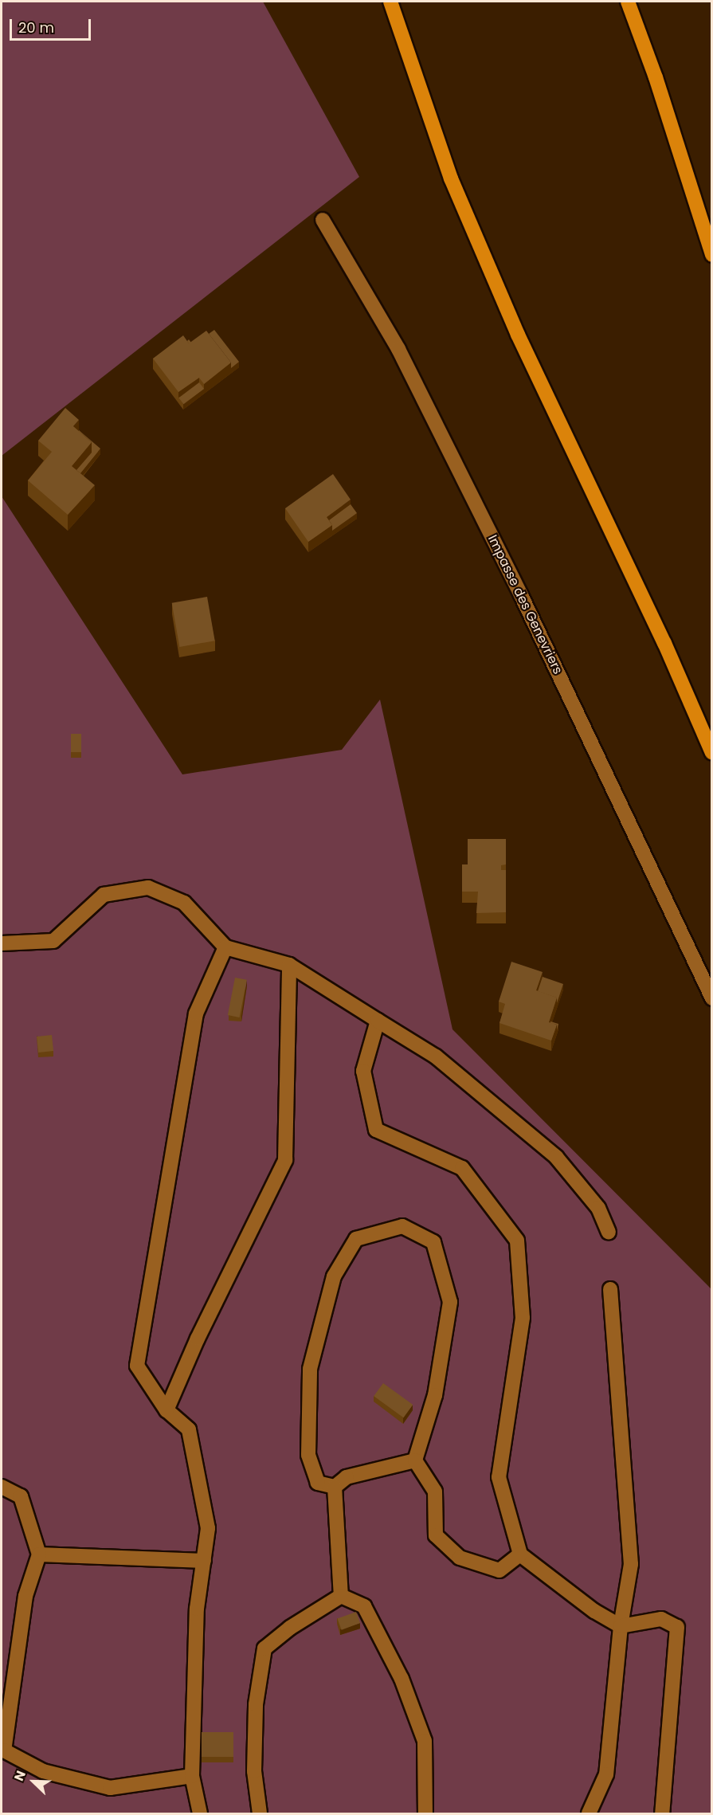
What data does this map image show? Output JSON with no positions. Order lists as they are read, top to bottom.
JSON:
{
  "streets": {
    "street": ["Impasse des Genevriers"]
  },
  "scale_bar": "20 m",
  "north": "top left"
}
